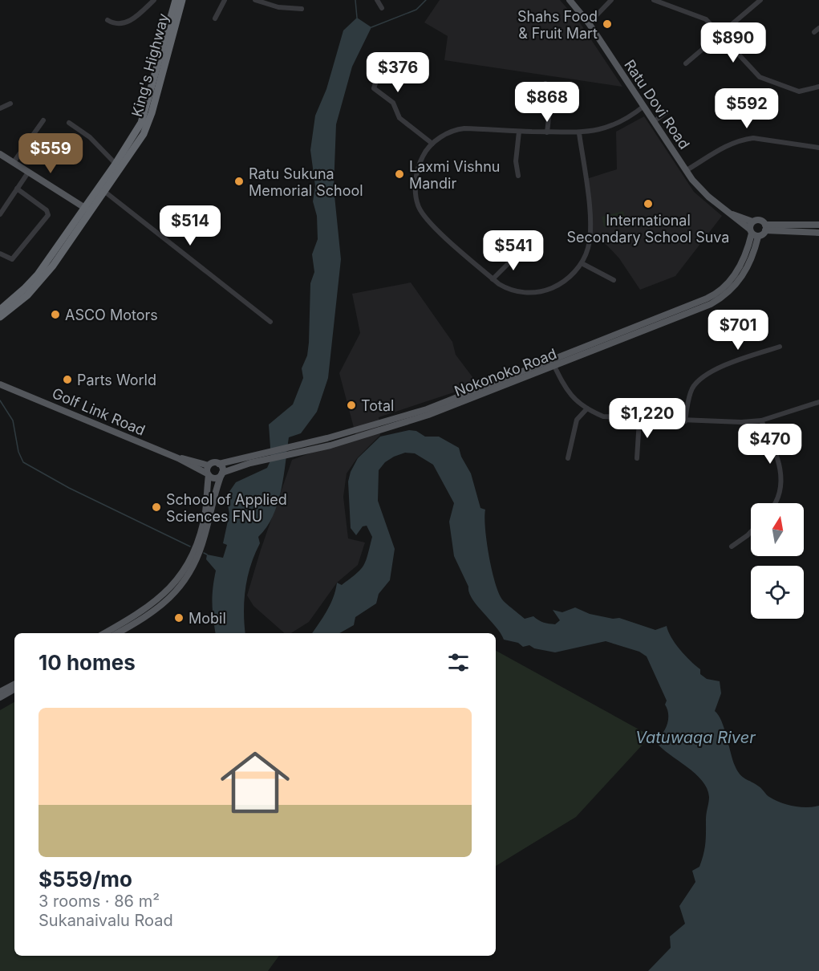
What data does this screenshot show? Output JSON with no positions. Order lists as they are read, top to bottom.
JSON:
{
  "streets": {
    "highway": ["King's Highway"],
    "main road": ["Ratu Dovi Road", "Nokonoko Road", "Golf Link Road"]
  },
  "crossings": [
    ["Ratu Dovi Road", "Nokonoko Road"],
    ["Nokonoko Road", "Golf Link Road"]
  ],
  "water": ["Vatuwaqa River"],
  "places": [
    "Shahs Food & Fruit Mart",
    "Laxmi Vishnu Mandir",
    "Ratu Sukuna Memorial School",
    "International Secondary School Suva",
    "ASCO Motors",
    "Parts World",
    "Total",
    "School of Applied Sciences FNU",
    "Mobil"
  ],
  "north": "top",
  "page": {
    "price": [
      "$890",
      "$376",
      "$868",
      "$592",
      "$559",
      "$514",
      "$541",
      "$701",
      "$1,220",
      "$470"
    ],
    "heading": "10 homes",
    "list": [
      {
        "name": "$559/mo",
        "note": "3 rooms · 86 m² · Sukanaivalu Road"
      }
    ]
  }
}
